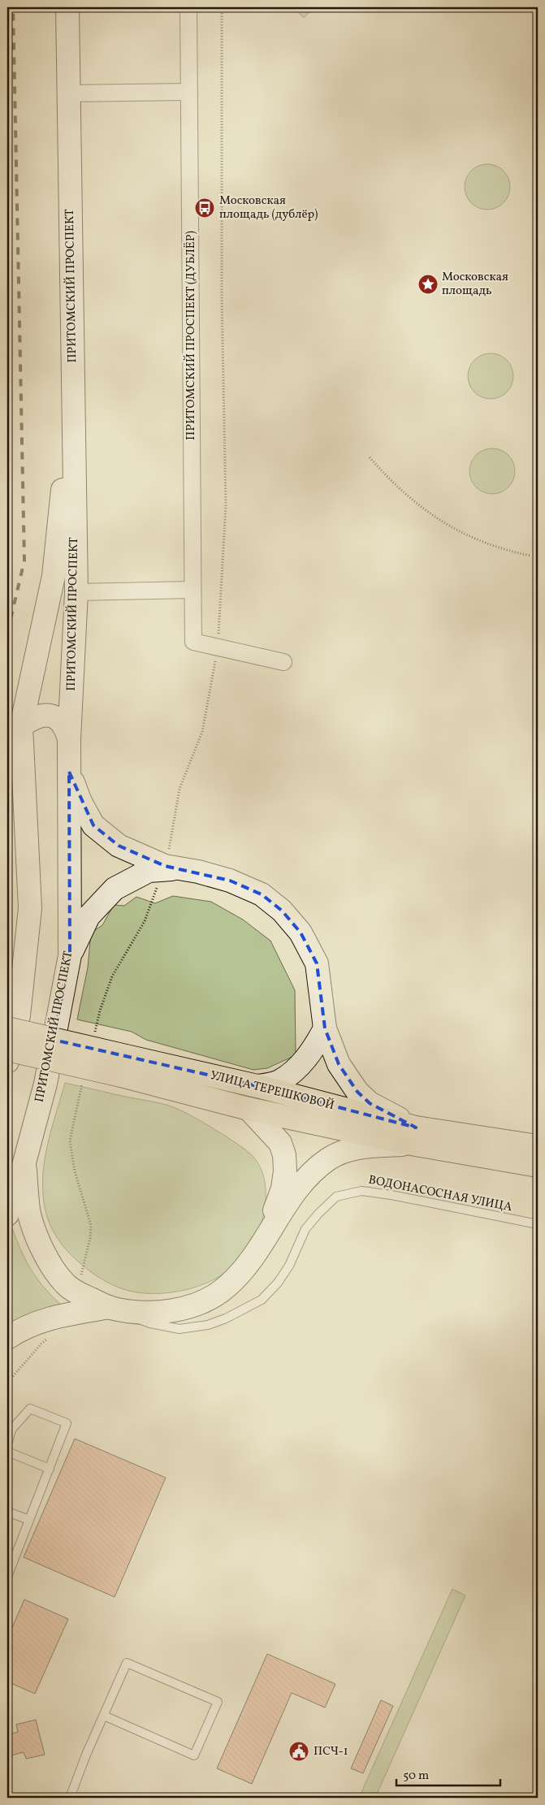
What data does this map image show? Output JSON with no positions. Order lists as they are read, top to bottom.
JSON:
{
  "streets": {
    "main road": ["ПРИТОМСКИЙ ПРОСПЕКТ", "УЛИЦА ТЕРЕШКОВОЙ"],
    "street": ["ПРИТОМСКИЙ ПРОСПЕКТ (ДУБЛЁР)"],
    "lane": ["ВОДОНАСОСНАЯ УЛИЦА"]
  },
  "places": {
    "bus stop": ["Московская площадь (дублёр)"],
    "place": ["Московская площадь"],
    "public building": ["ПСЧ-1"]
  },
  "scale_bar": "50 m"
}
